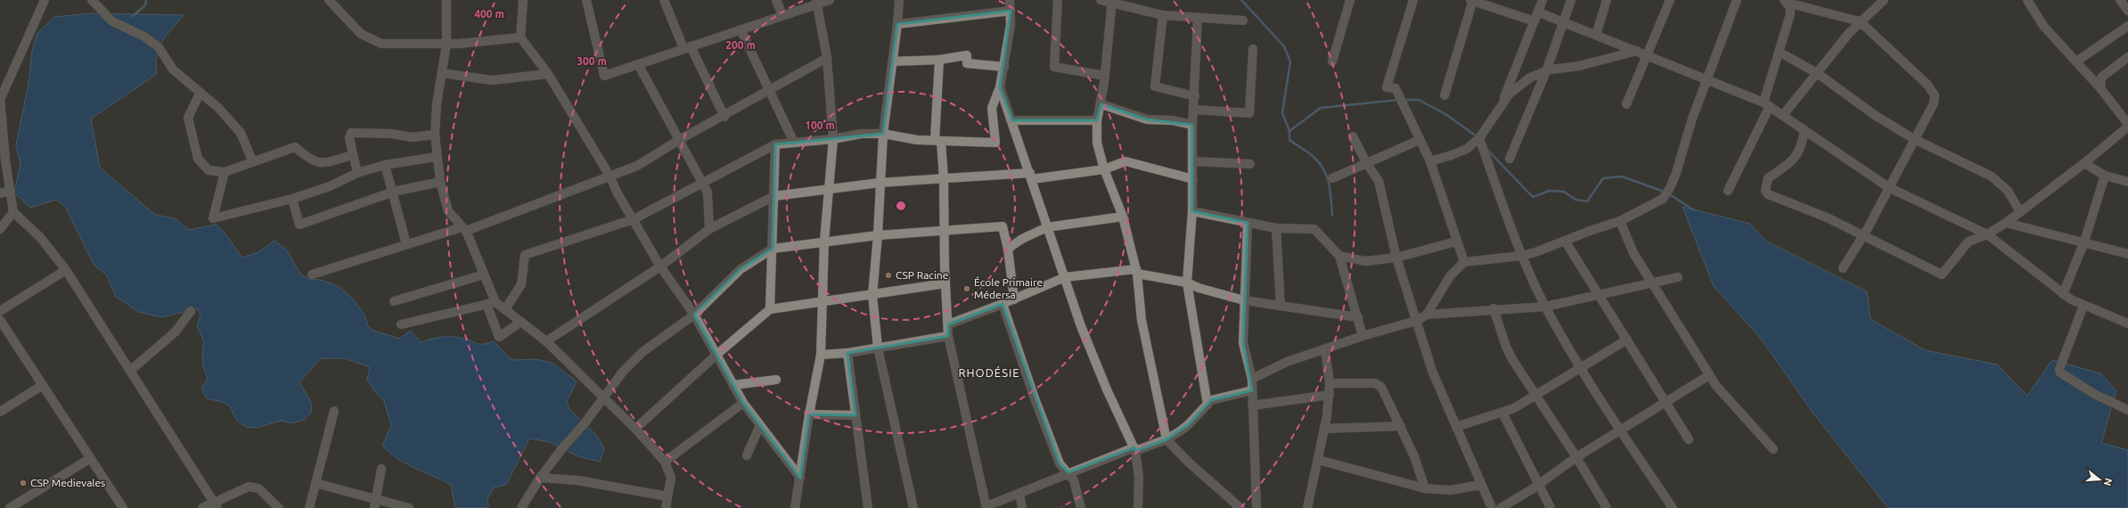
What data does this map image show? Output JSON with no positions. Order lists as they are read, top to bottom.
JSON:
{
  "districts": ["RHODÉSIE"],
  "places": ["CSP Racine", "École Primaire Médersa", "CSP Medievales"],
  "north": "right",
  "rings": [
    "400 m",
    "200 m",
    "300 m",
    "100 m"
  ]
}
